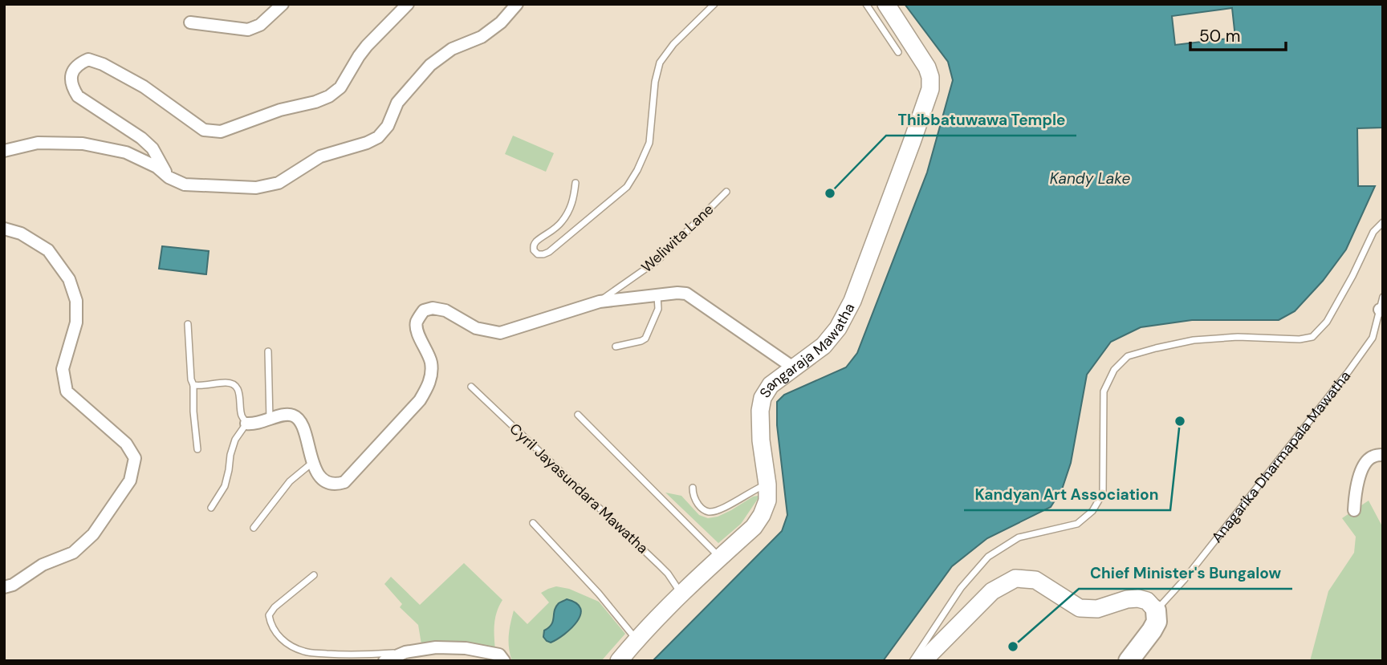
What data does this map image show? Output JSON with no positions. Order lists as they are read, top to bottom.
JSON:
{
  "streets": {
    "highway": ["Anagarika Dharmapala Mawatha"],
    "main road": ["Sangaraja Mawatha"],
    "lane": ["Weliwita Lane", "Cyril Jayasundara Mawatha"]
  },
  "crossings": [
    ["Sangaraja Mawatha", "Cyril Jayasundara Mawatha"]
  ],
  "water": ["Kandy Lake"],
  "places": ["Thibbatuwawa Temple", "Kandyan Art Association", "Chief Minister's Bungalow"],
  "scale_bar": "50 m"
}
